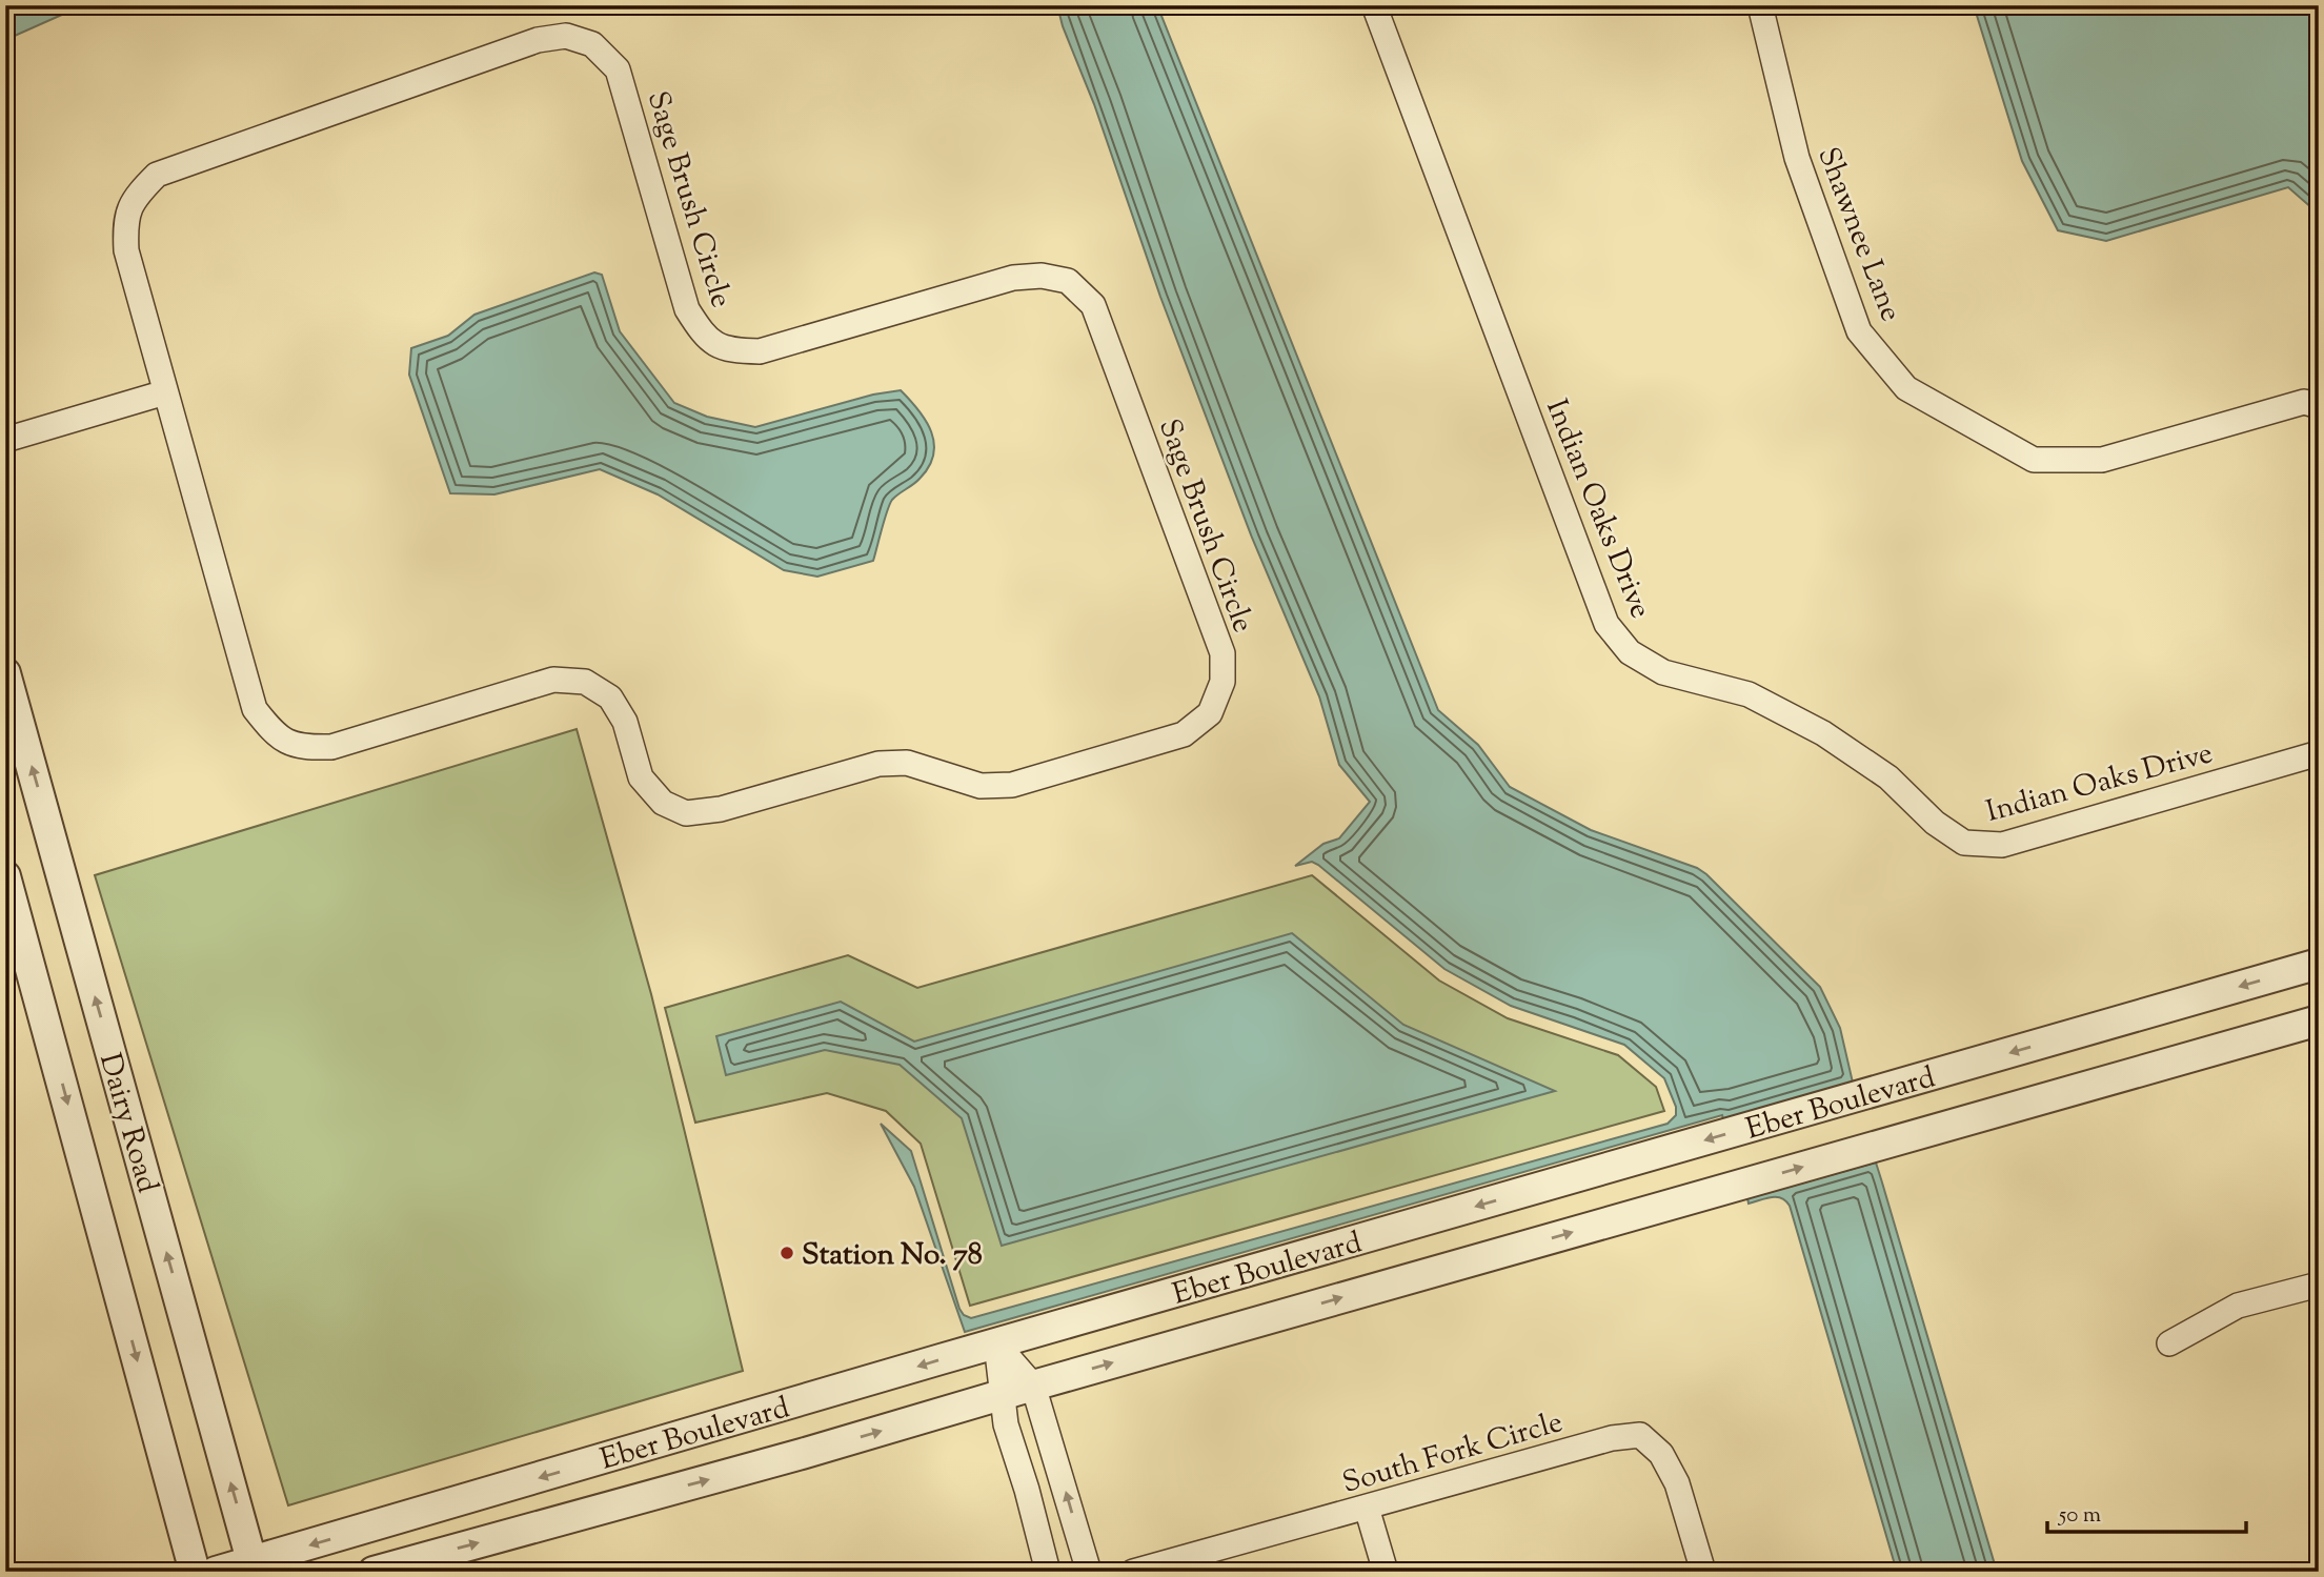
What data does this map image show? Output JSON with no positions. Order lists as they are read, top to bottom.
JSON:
{
  "streets": {
    "street": [
      "Sage Brush Circle",
      "Shawnee Lane",
      "Indian Oaks Drive",
      "Eber Boulevard",
      "Dairy Road",
      "South Fork Circle"
    ]
  },
  "crossings": [
    ["Eber Boulevard", "Dairy Road"]
  ],
  "places": ["Station No. 78"],
  "scale_bar": "50 m"
}
